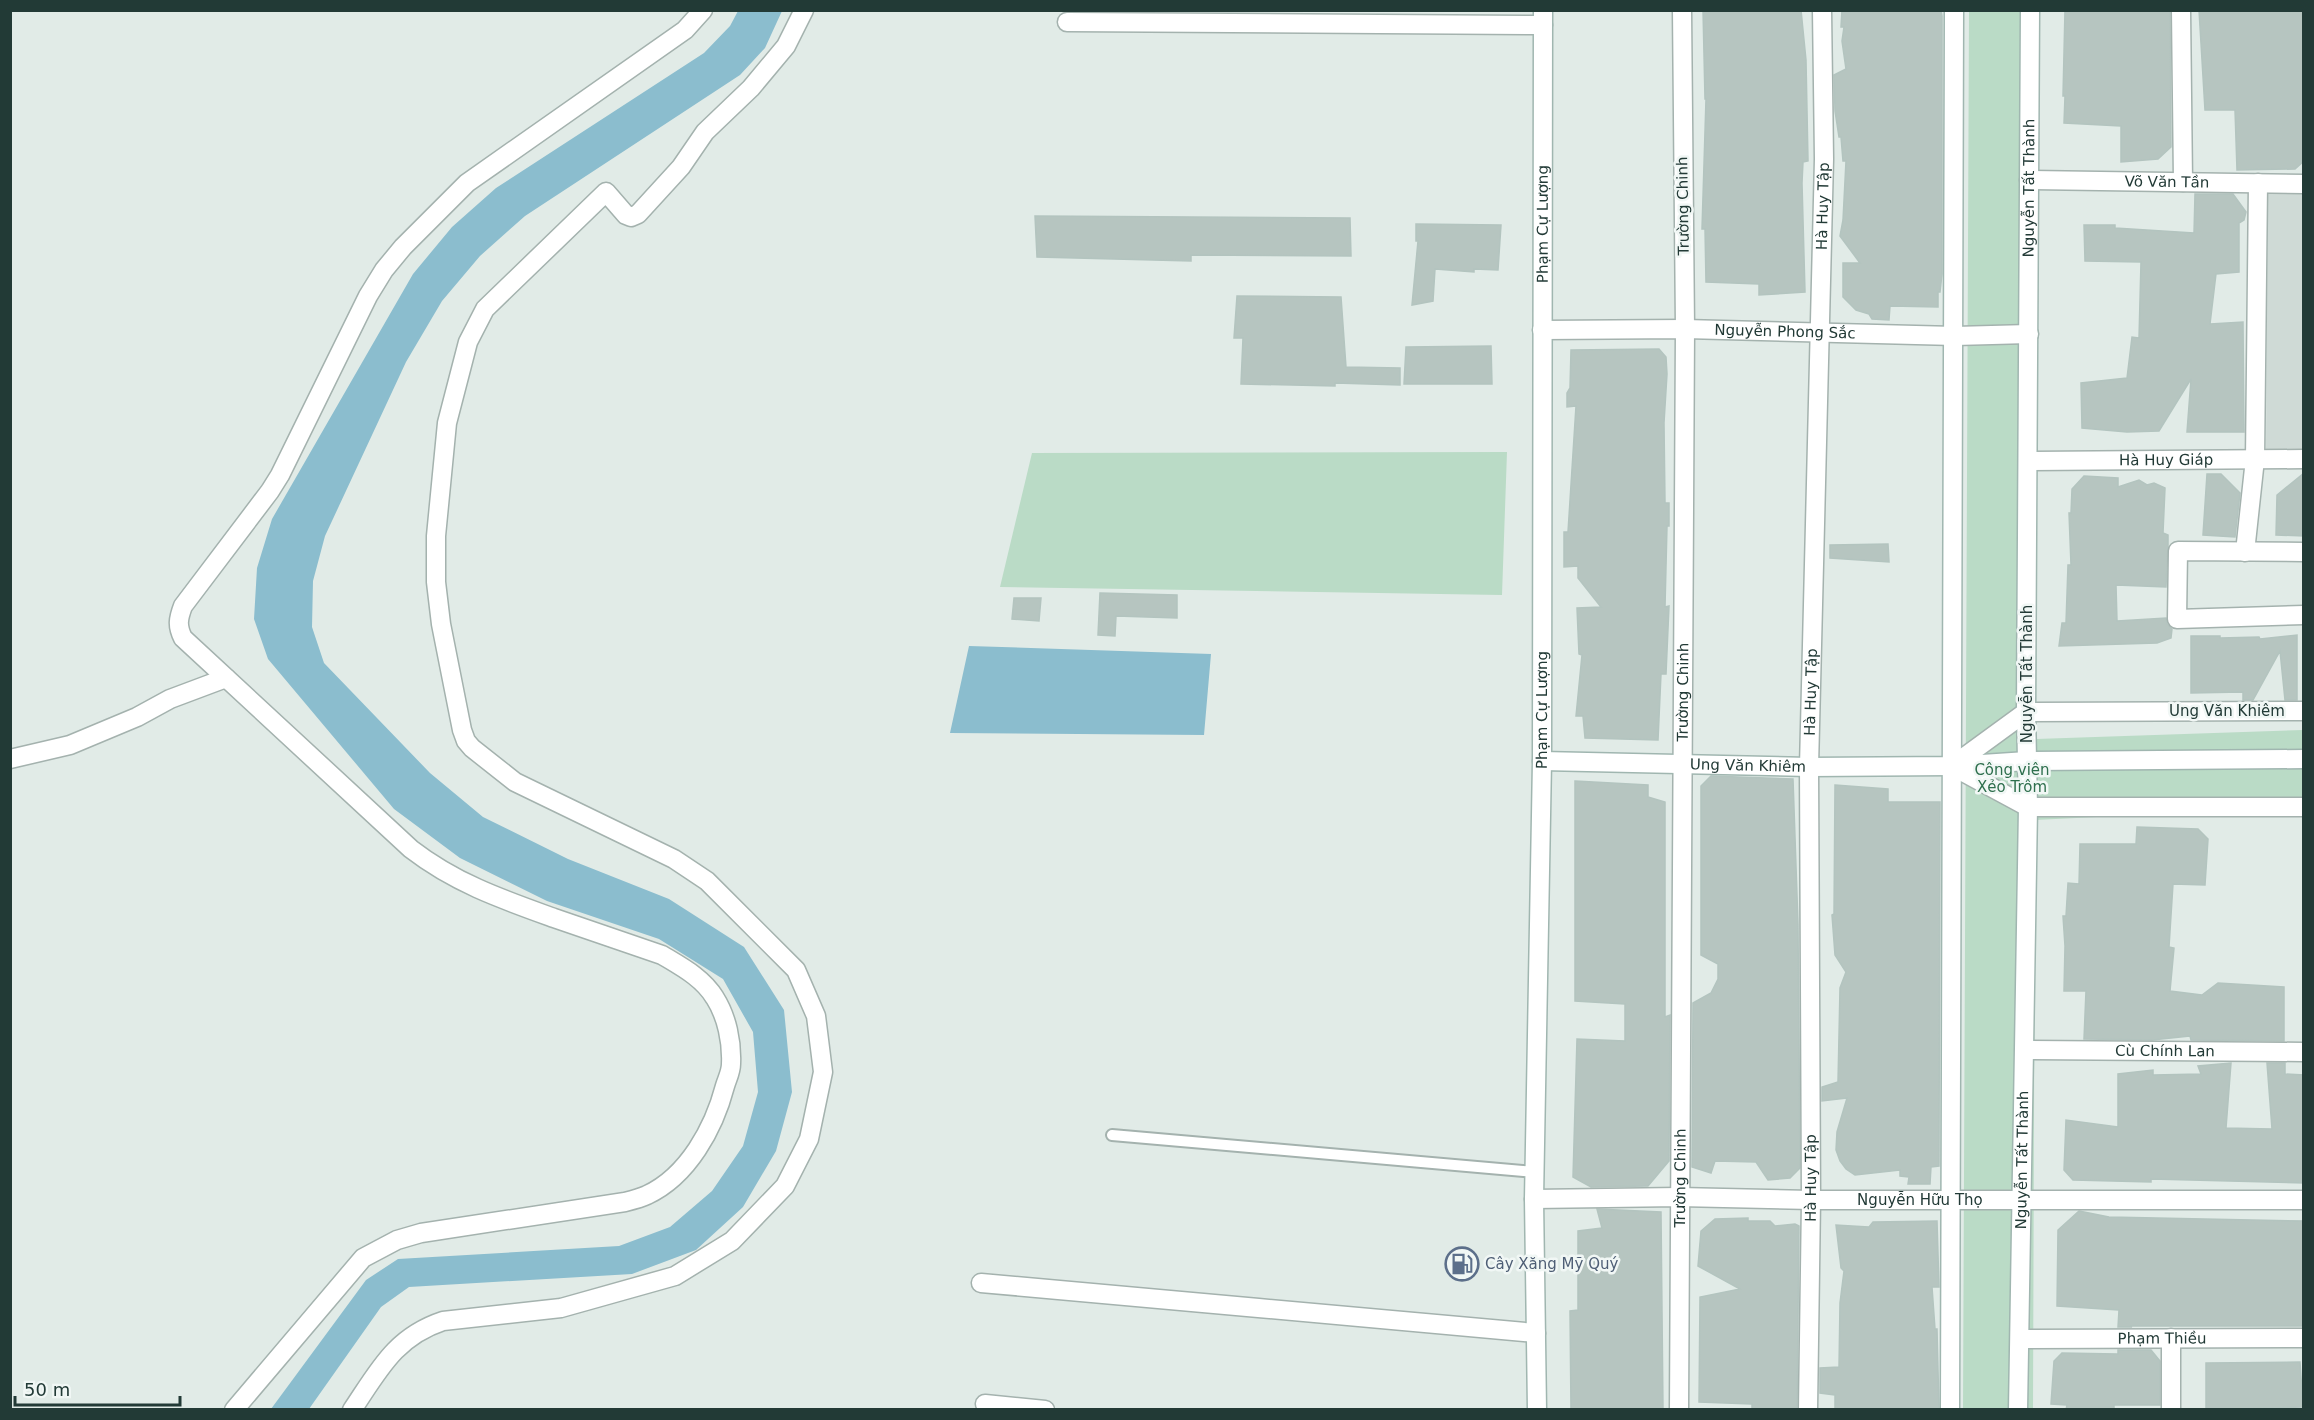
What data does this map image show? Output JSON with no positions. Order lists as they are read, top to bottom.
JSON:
{
  "streets": {
    "street": [
      "Võ Văn Tần",
      "Nguyễn Tất Thành",
      "Trường Chinh",
      "Hà Huy Tập",
      "Phạm Cự Lượng",
      "Nguyễn Phong Sắc",
      "Hà Huy Giáp",
      "Ung Văn Khiêm",
      "Cù Chính Lan",
      "Nguyễn Hữu Thọ",
      "Phạm Thiều"
    ]
  },
  "crossings": [
    ["Võ Văn Tần", "Nguyễn Tất Thành"],
    ["Nguyễn Tất Thành", "Nguyễn Phong Sắc"],
    ["Nguyễn Tất Thành", "Hà Huy Giáp"],
    ["Nguyễn Tất Thành", "Ung Văn Khiêm"],
    ["Nguyễn Tất Thành", "Cù Chính Lan"],
    ["Nguyễn Tất Thành", "Nguyễn Hữu Thọ"],
    ["Nguyễn Tất Thành", "Phạm Thiều"],
    ["Trường Chinh", "Nguyễn Phong Sắc"],
    ["Trường Chinh", "Ung Văn Khiêm"],
    ["Trường Chinh", "Nguyễn Hữu Thọ"],
    ["Hà Huy Tập", "Nguyễn Phong Sắc"],
    ["Hà Huy Tập", "Ung Văn Khiêm"],
    ["Hà Huy Tập", "Nguyễn Hữu Thọ"],
    ["Phạm Cự Lượng", "Nguyễn Phong Sắc"],
    ["Phạm Cự Lượng", "Ung Văn Khiêm"],
    ["Phạm Cự Lượng", "Nguyễn Hữu Thọ"]
  ],
  "parks": ["Công viên Xẻo Trôm"],
  "places": {
    "fuel station": ["Cây Xăng Mỹ Quý"]
  },
  "scale_bar": "50 m"
}
